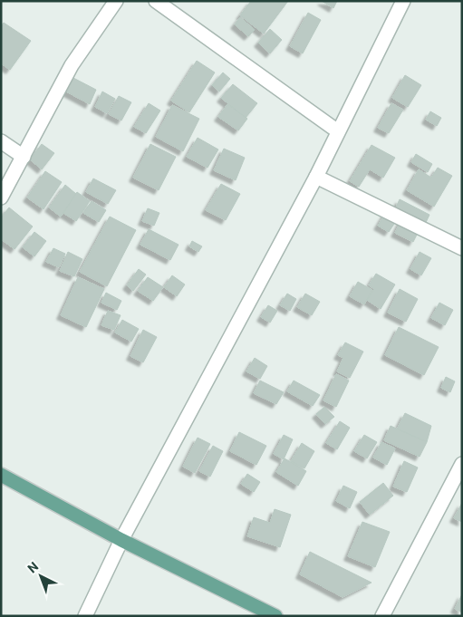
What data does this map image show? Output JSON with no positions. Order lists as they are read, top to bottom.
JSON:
{
  "north": "top left"
}
